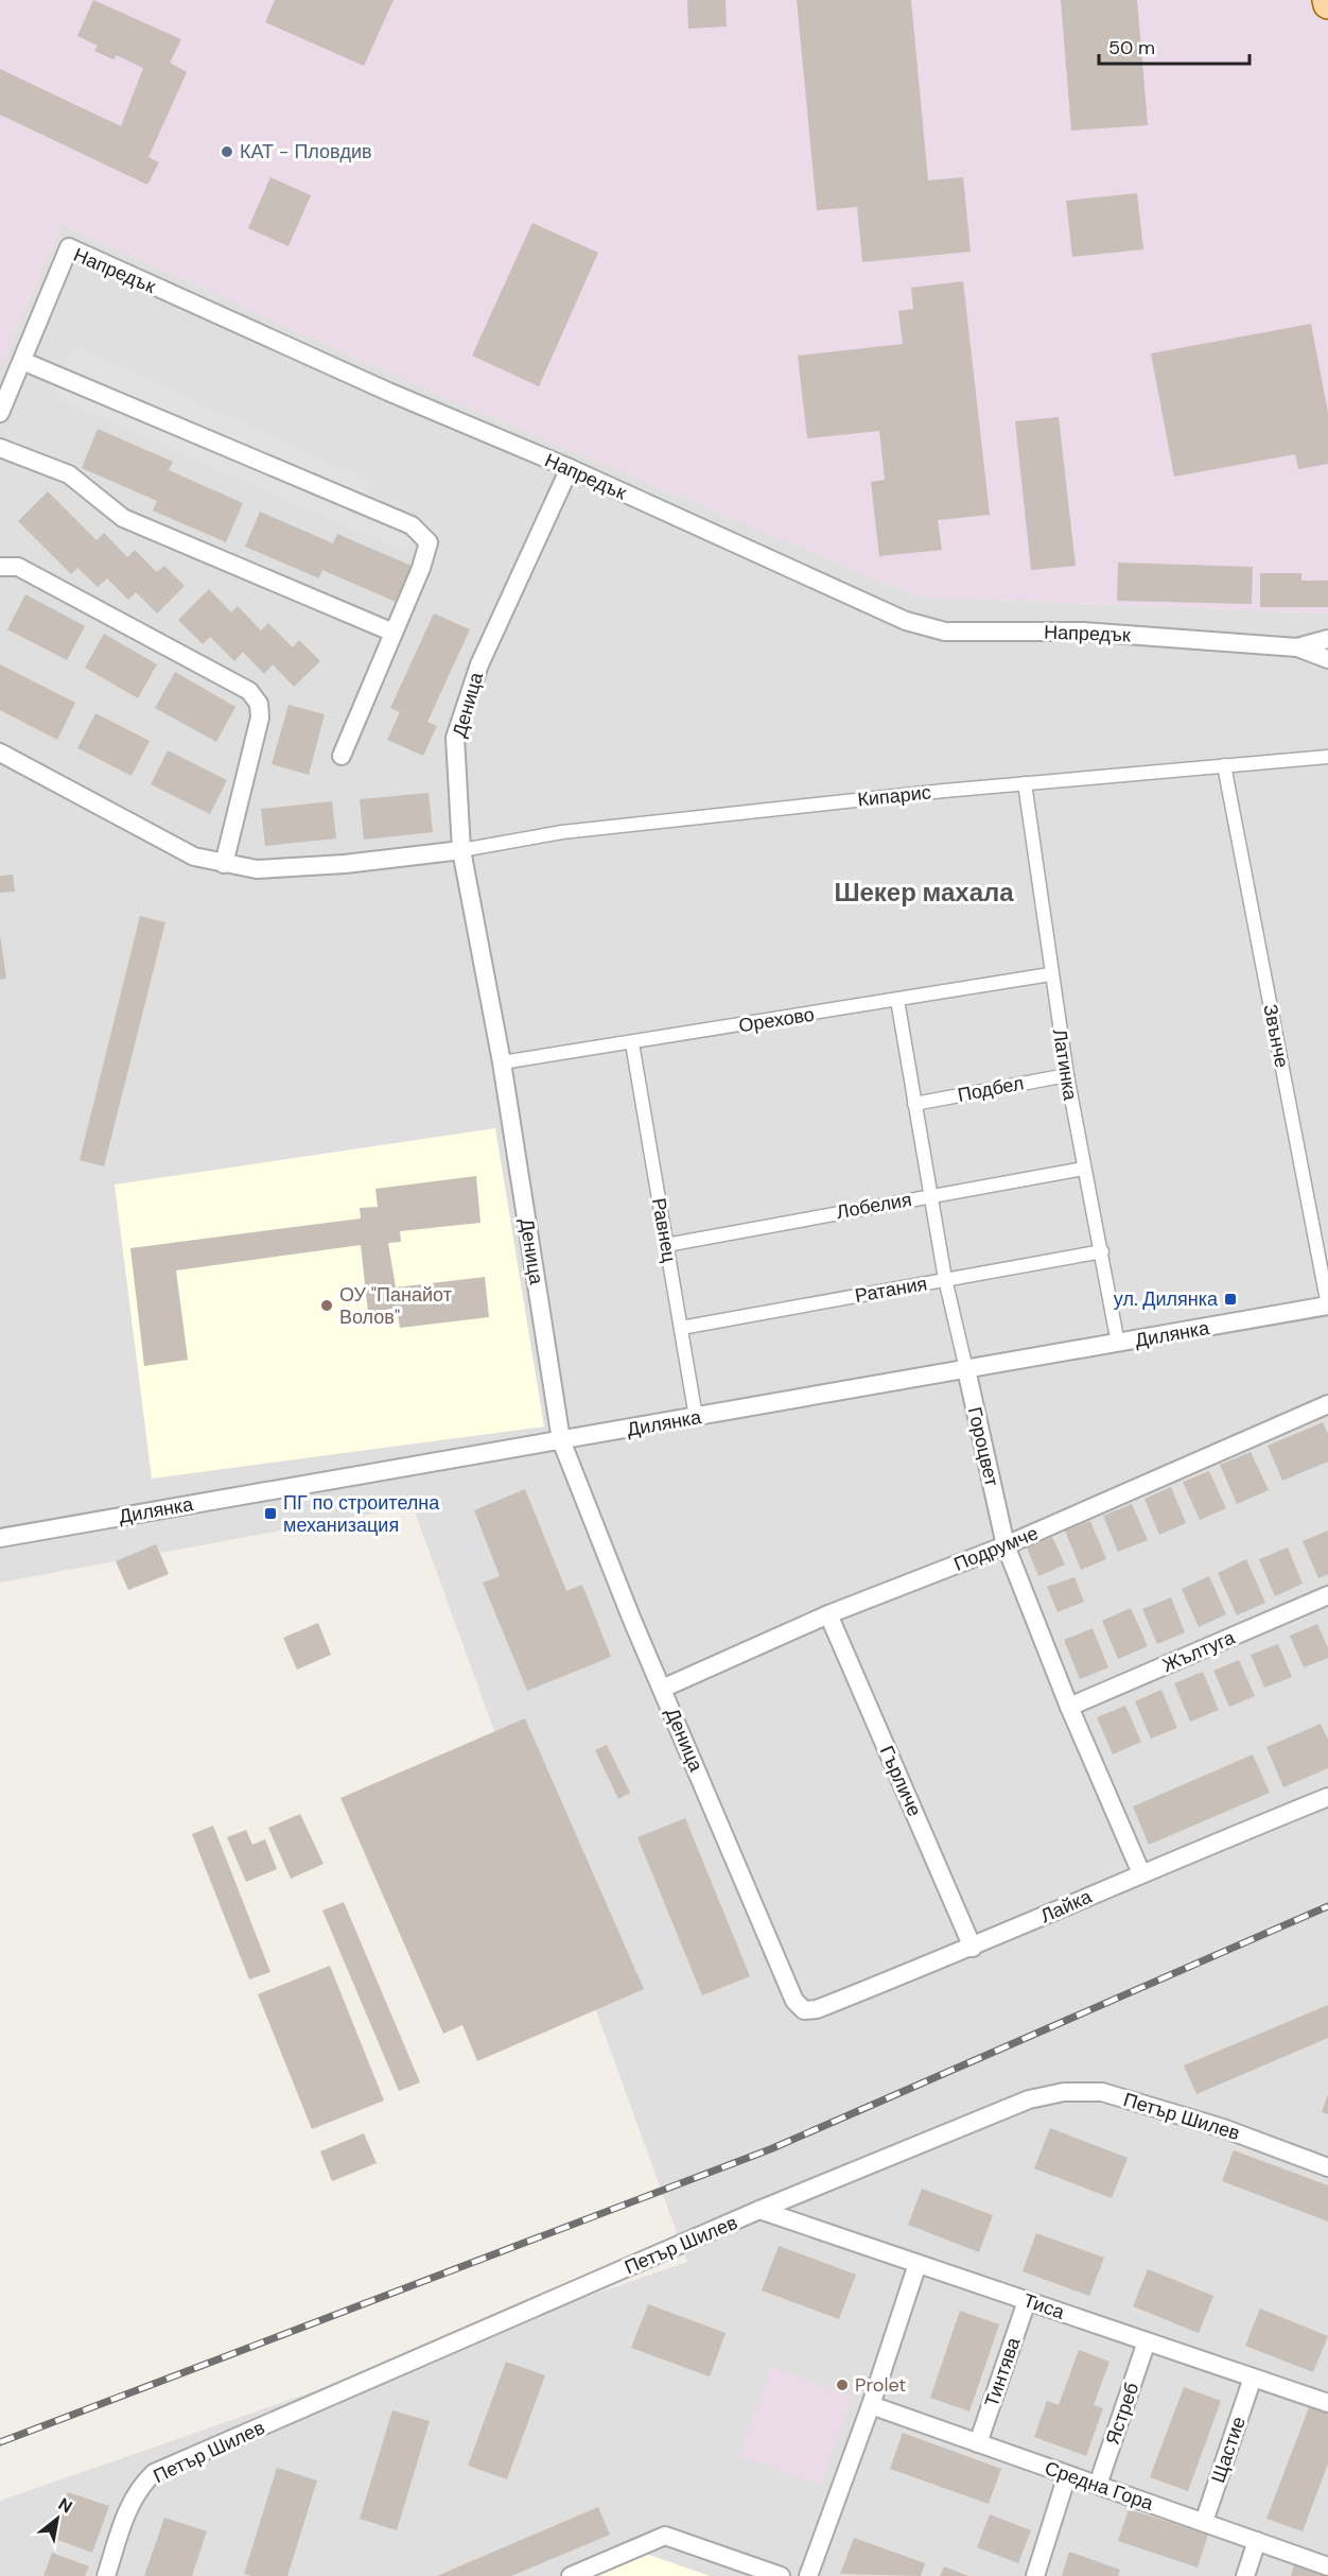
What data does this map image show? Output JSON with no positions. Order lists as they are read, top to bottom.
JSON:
{
  "streets": {
    "street": [
      "Напредък",
      "Деница",
      "Кипарис",
      "Орехово",
      "Звънче",
      "Латинка",
      "Подбел",
      "Лобелия",
      "Равнец",
      "Ратания",
      "Дилянка",
      "Гороцвет",
      "Подрумче",
      "Жълтуга",
      "Гърличе",
      "Лайка",
      "Петър Шилев",
      "Тиса",
      "Тинтява",
      "Ястреб",
      "Щастие",
      "Средна Гора"
    ]
  },
  "crossings": [
    ["Напредък", "Деница"],
    ["Деница", "Кипарис"],
    ["Деница", "Орехово"],
    ["Деница", "Дилянка"],
    ["Деница", "Подрумче"],
    ["Деница", "Лайка"],
    ["Кипарис", "Звънче"],
    ["Кипарис", "Латинка"],
    ["Орехово", "Латинка"],
    ["Орехово", "Равнец"],
    ["Орехово", "Гороцвет"],
    ["Звънче", "Дилянка"],
    ["Латинка", "Подбел"],
    ["Латинка", "Лобелия"],
    ["Латинка", "Ратания"],
    ["Латинка", "Дилянка"],
    ["Подбел", "Гороцвет"],
    ["Лобелия", "Равнец"],
    ["Лобелия", "Гороцвет"],
    ["Равнец", "Ратания"],
    ["Равнец", "Дилянка"],
    ["Ратания", "Гороцвет"],
    ["Дилянка", "Гороцвет"],
    ["Гороцвет", "Подрумче"],
    ["Гороцвет", "Жълтуга"],
    ["Гороцвет", "Лайка"],
    ["Подрумче", "Гърличе"],
    ["Гърличе", "Лайка"],
    ["Петър Шилев", "Тиса"],
    ["Тиса", "Тинтява"],
    ["Тиса", "Ястреб"],
    ["Тиса", "Щастие"],
    ["Тинтява", "Средна Гора"],
    ["Ястреб", "Средна Гора"],
    ["Щастие", "Средна Гора"]
  ],
  "districts": ["Шекер махала"],
  "places": {
    "other": ["КАТ - Пловдив", "ОУ \"Панайот Волов\"", "Prolet"],
    "transit": ["ул. Дилянка", "ПГ по строителна механизация"]
  },
  "scale_bar": "50 m",
  "north": "top right"
}
